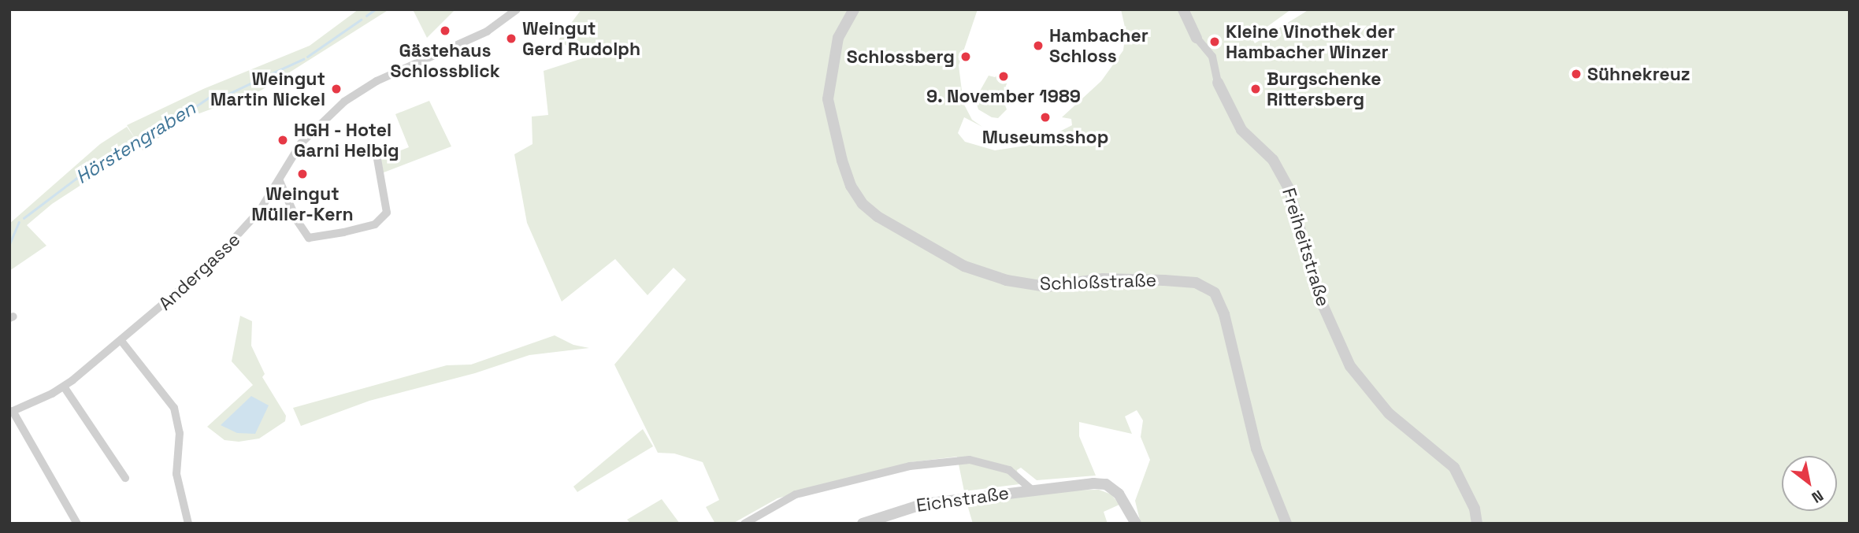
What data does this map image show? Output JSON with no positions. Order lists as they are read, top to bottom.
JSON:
{
  "streets": {
    "street": [
      "Freiheitstraße",
      "Andergasse",
      "Schloßstraße",
      "Eichstraße"
    ]
  },
  "water": ["Hörstengraben"],
  "places": [
    "Gästehaus Schlossblick",
    "Weingut Gerd Rudolph",
    "Kleine Vinothek der Hambacher Winzer",
    "Hambacher Schloss",
    "Schlossberg",
    "Sühnekreuz",
    "9. November 1989",
    "Weingut Martin Nickel",
    "Burgschenke Rittersberg",
    "Museumsshop",
    "HGH - Hotel Garni Helbig",
    "Weingut Müller-Kern"
  ],
  "north": "bottom right"
}
